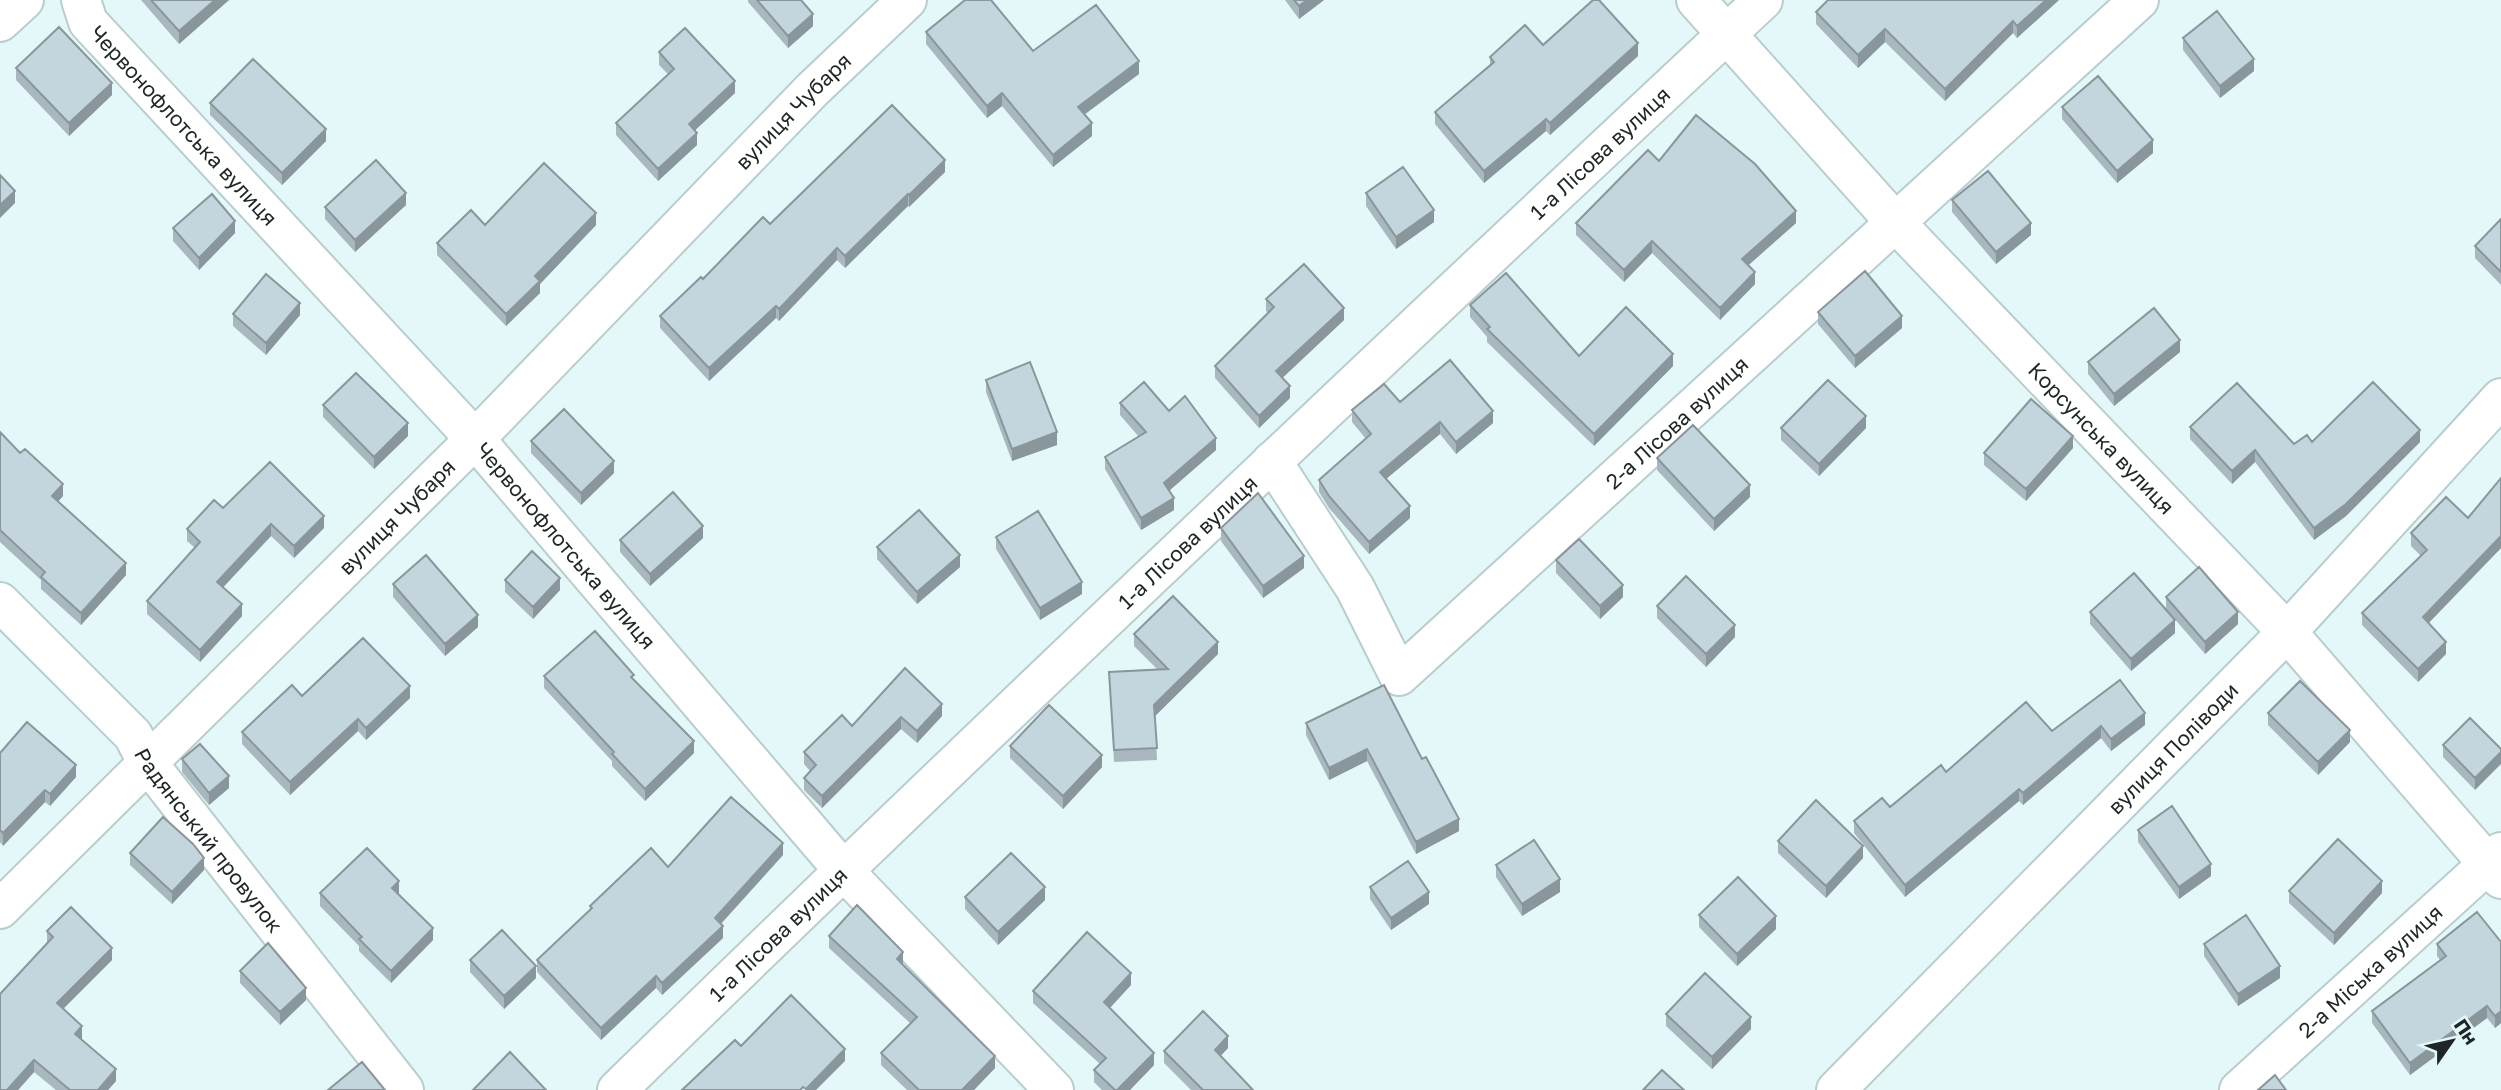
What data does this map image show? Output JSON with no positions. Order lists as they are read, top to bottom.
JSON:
{
  "streets": {
    "street": [
      "вулиця Чубаря",
      "Червонофлотська вулиця",
      "1-а Лісова вулиця",
      "2-а Лісова вулиця",
      "Корсунська вулиця",
      "вулиця Поліводи",
      "Радянський провулок",
      "2-а Міська вулиця"
    ]
  },
  "crossings": [
    ["вулиця Чубаря", "Червонофлотська вулиця"],
    ["вулиця Чубаря", "Радянський провулок"],
    ["Червонофлотська вулиця", "1-а Лісова вулиця"],
    ["1-а Лісова вулиця", "2-а Лісова вулиця"],
    ["1-а Лісова вулиця", "Корсунська вулиця"],
    ["2-а Лісова вулиця", "Корсунська вулиця"],
    ["Корсунська вулиця", "вулиця Поліводи"],
    ["Корсунська вулиця", "2-а Міська вулиця"]
  ],
  "north": "top right"
}
